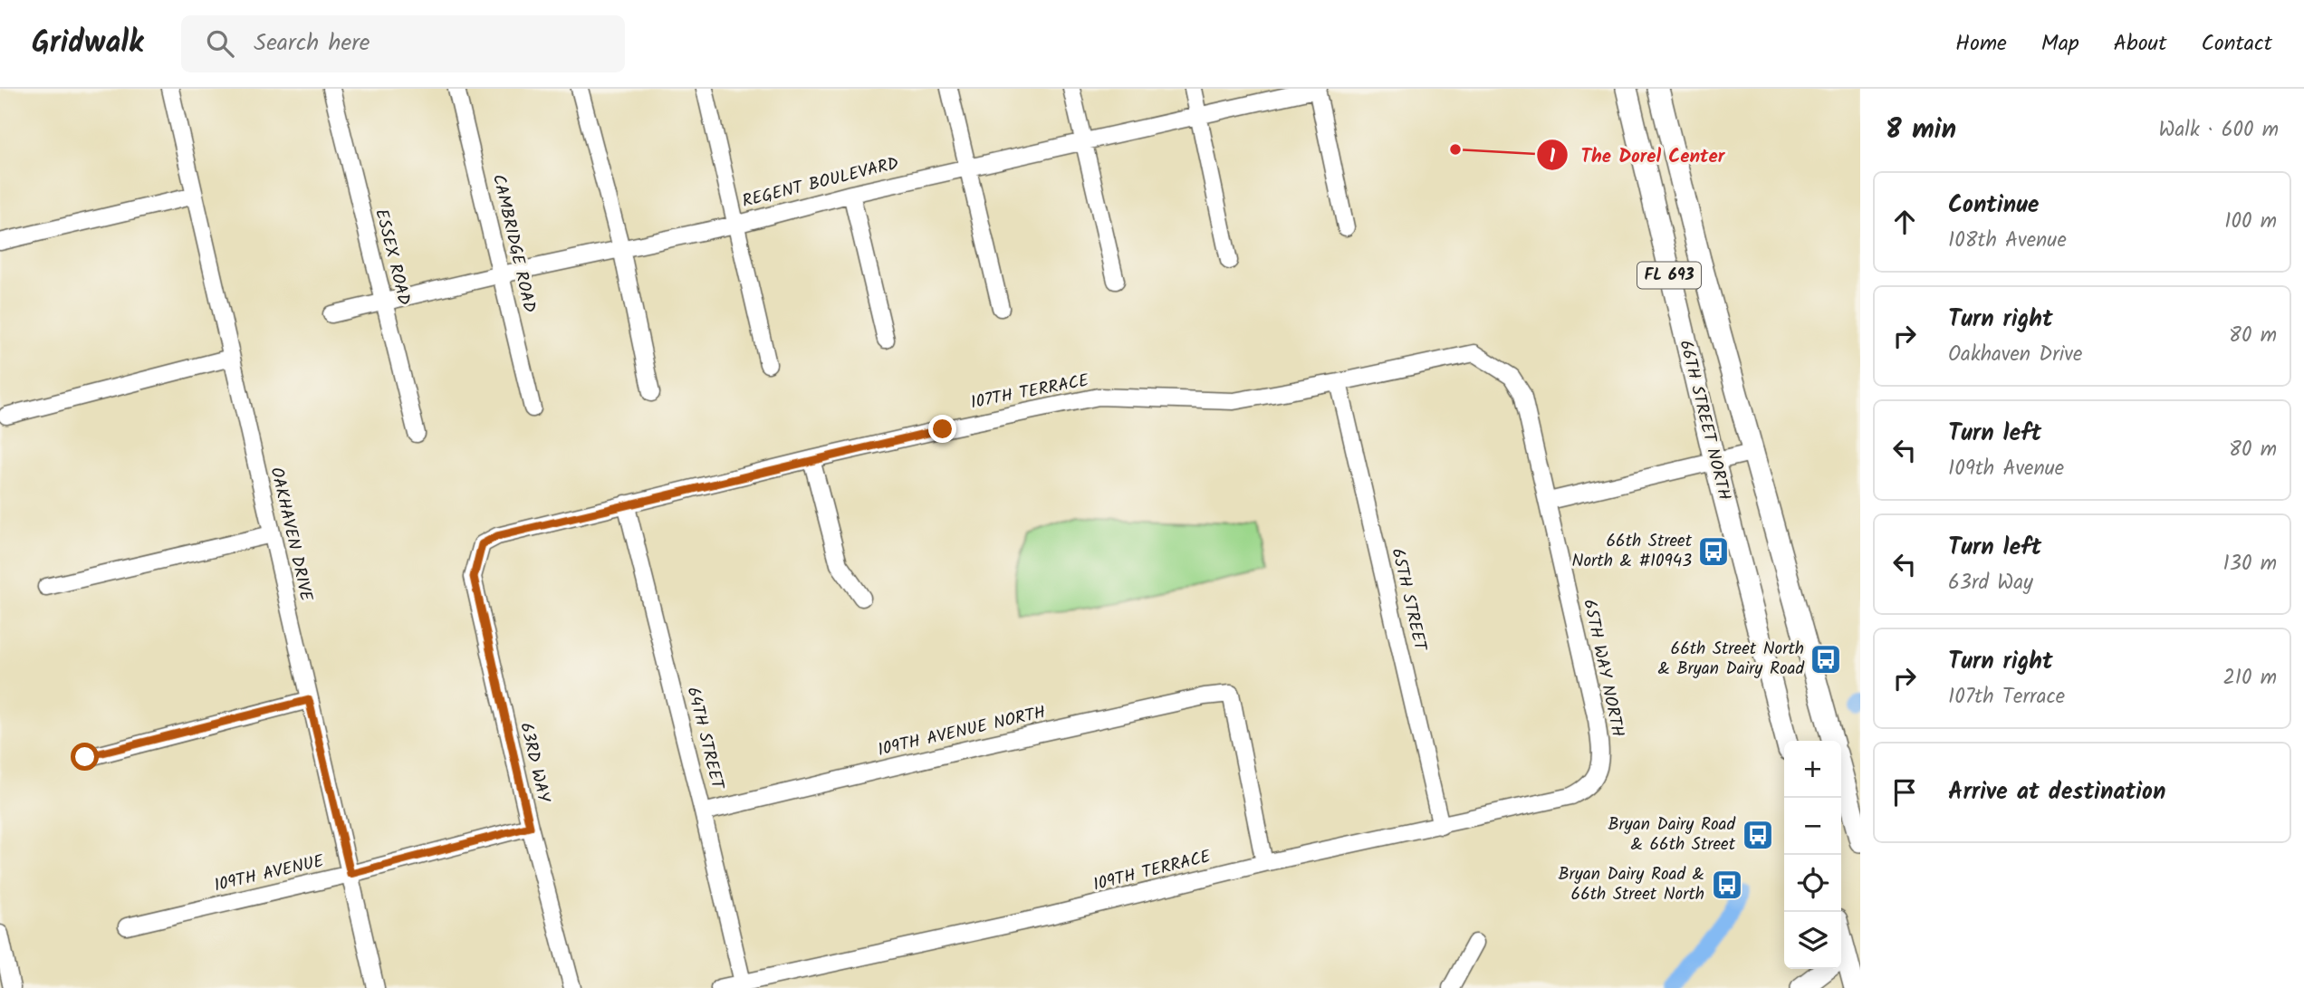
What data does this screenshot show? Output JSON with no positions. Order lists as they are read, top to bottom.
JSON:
{
  "streets": {
    "main road": ["FL 693", "66TH STREET NORTH"],
    "street": [
      "REGENT BOULEVARD",
      "CAMBRIDGE ROAD",
      "ESSEX ROAD",
      "107TH TERRACE",
      "OAKHAVEN DRIVE",
      "65TH STREET",
      "65TH WAY NORTH",
      "109TH AVENUE NORTH",
      "64TH STREET",
      "63RD WAY",
      "109TH TERRACE",
      "109TH AVENUE"
    ]
  },
  "crossings": [
    ["REGENT BOULEVARD", "CAMBRIDGE ROAD"],
    ["REGENT BOULEVARD", "ESSEX ROAD"],
    ["107TH TERRACE", "65TH STREET"],
    ["107TH TERRACE", "65TH WAY NORTH"],
    ["107TH TERRACE", "64TH STREET"],
    ["107TH TERRACE", "63RD WAY"],
    ["OAKHAVEN DRIVE", "109TH AVENUE"],
    ["65TH STREET", "109TH TERRACE"],
    ["65TH WAY NORTH", "109TH TERRACE"],
    ["109TH AVENUE NORTH", "64TH STREET"],
    ["109TH AVENUE NORTH", "109TH TERRACE"],
    ["64TH STREET", "109TH TERRACE"],
    ["63RD WAY", "109TH AVENUE"]
  ],
  "places": {
    "other": ["The Dorel Center"],
    "bus stop": [
      "66th Street North & #10943",
      "66th Street North & Bryan Dairy Road",
      "Bryan Dairy Road & 66th Street",
      "Bryan Dairy Road & 66th Street North"
    ]
  },
  "page": {
    "header": "Gridwalk",
    "search": "Search here",
    "nav": [
      "Home",
      "Map",
      "About",
      "Contact"
    ],
    "heading": ["8 min", "Walk · 600 m"],
    "list": [
      ["Continue", "108th Avenue", "100 m"],
      ["Turn right", "Oakhaven Drive", "80 m"],
      ["Turn left", "109th Avenue", "80 m"],
      ["Turn left", "63rd Way", "130 m"],
      ["Turn right", "107th Terrace", "210 m"],
      "Arrive at destination"
    ],
    "map_buttons": ["+", "−"]
  }
}
